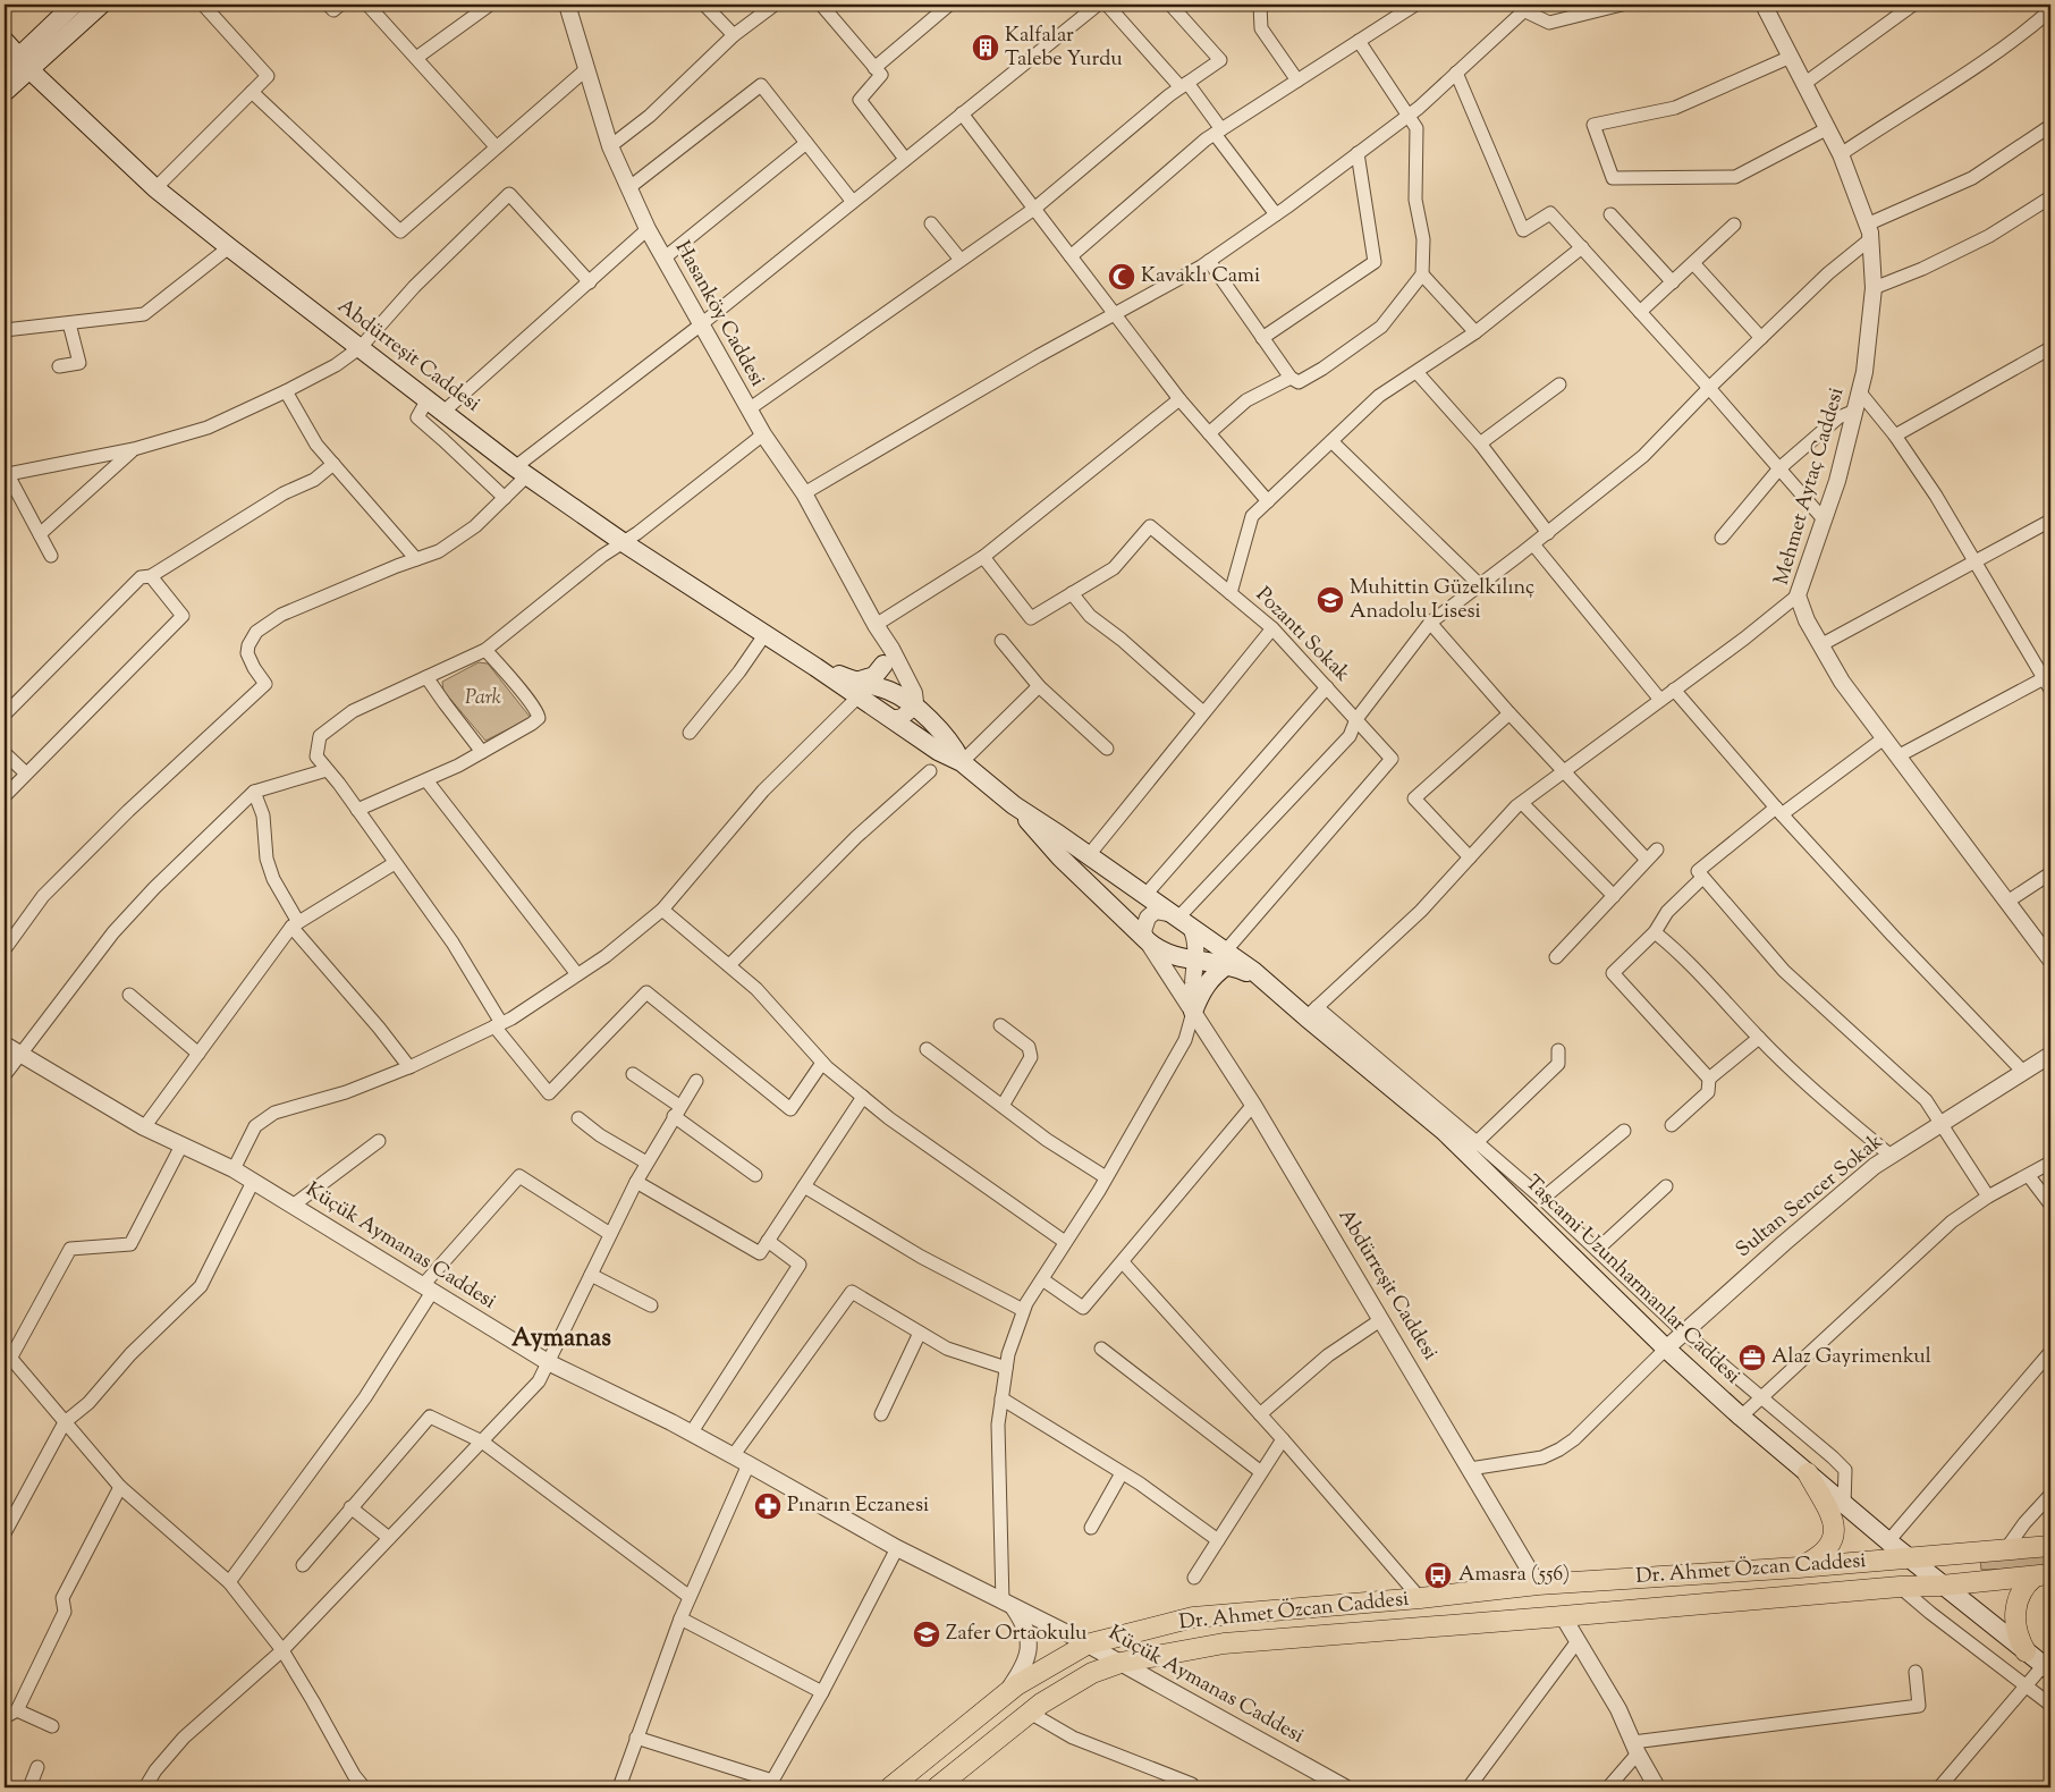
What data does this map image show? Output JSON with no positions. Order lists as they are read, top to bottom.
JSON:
{
  "streets": {
    "main road": ["Abdürreşit Caddesi", "Taşcami Uzunharmanlar Caddesi", "Dr. Ahmet Özcan Caddesi"],
    "street": [
      "Hasanköy Caddesi",
      "Mehmet Aytaç Caddesi",
      "Pozantı Sokak",
      "Sultan Sencer Sokak",
      "Küçük Aymanas Caddesi"
    ]
  },
  "crossings": [
    ["Hasanköy Caddesi", "Abdürreşit Caddesi"],
    ["Abdürreşit Caddesi", "Taşcami Uzunharmanlar Caddesi"],
    ["Abdürreşit Caddesi", "Dr. Ahmet Özcan Caddesi"],
    ["Pozantı Sokak", "Taşcami Uzunharmanlar Caddesi"],
    ["Sultan Sencer Sokak", "Taşcami Uzunharmanlar Caddesi"],
    ["Küçük Aymanas Caddesi", "Dr. Ahmet Özcan Caddesi"],
    ["Taşcami Uzunharmanlar Caddesi", "Dr. Ahmet Özcan Caddesi"]
  ],
  "districts": ["Aymanas"],
  "parks": ["Park"],
  "places": {
    "building": ["Kalfalar Talebe Yurdu"],
    "mosque": ["Kavaklı Cami"],
    "school or university": ["Muhittin Güzelkılınç Anadolu Lisesi", "Zafer Ortaokulu"],
    "office": ["Alaz Gayrimenkul"],
    "pharmacy": ["Pınarın Eczanesi"],
    "bus stop": ["Amasra (556)"]
  }
}
